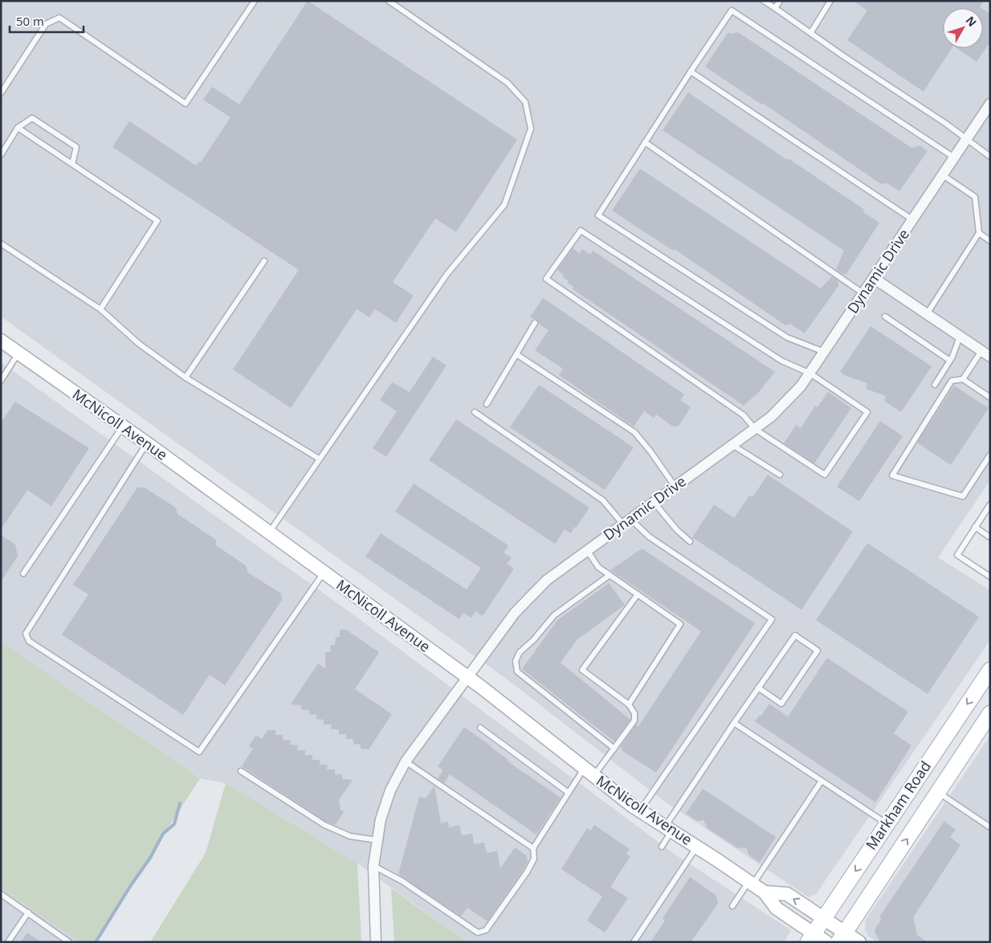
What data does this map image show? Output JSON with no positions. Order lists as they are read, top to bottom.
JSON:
{
  "streets": {
    "main road": ["McNicoll Avenue", "Markham Road"],
    "street": ["Dynamic Drive"]
  },
  "crossings": [
    ["Dynamic Drive", "McNicoll Avenue"],
    ["McNicoll Avenue", "Markham Road"]
  ],
  "scale_bar": "50 m",
  "north": "top right"
}
